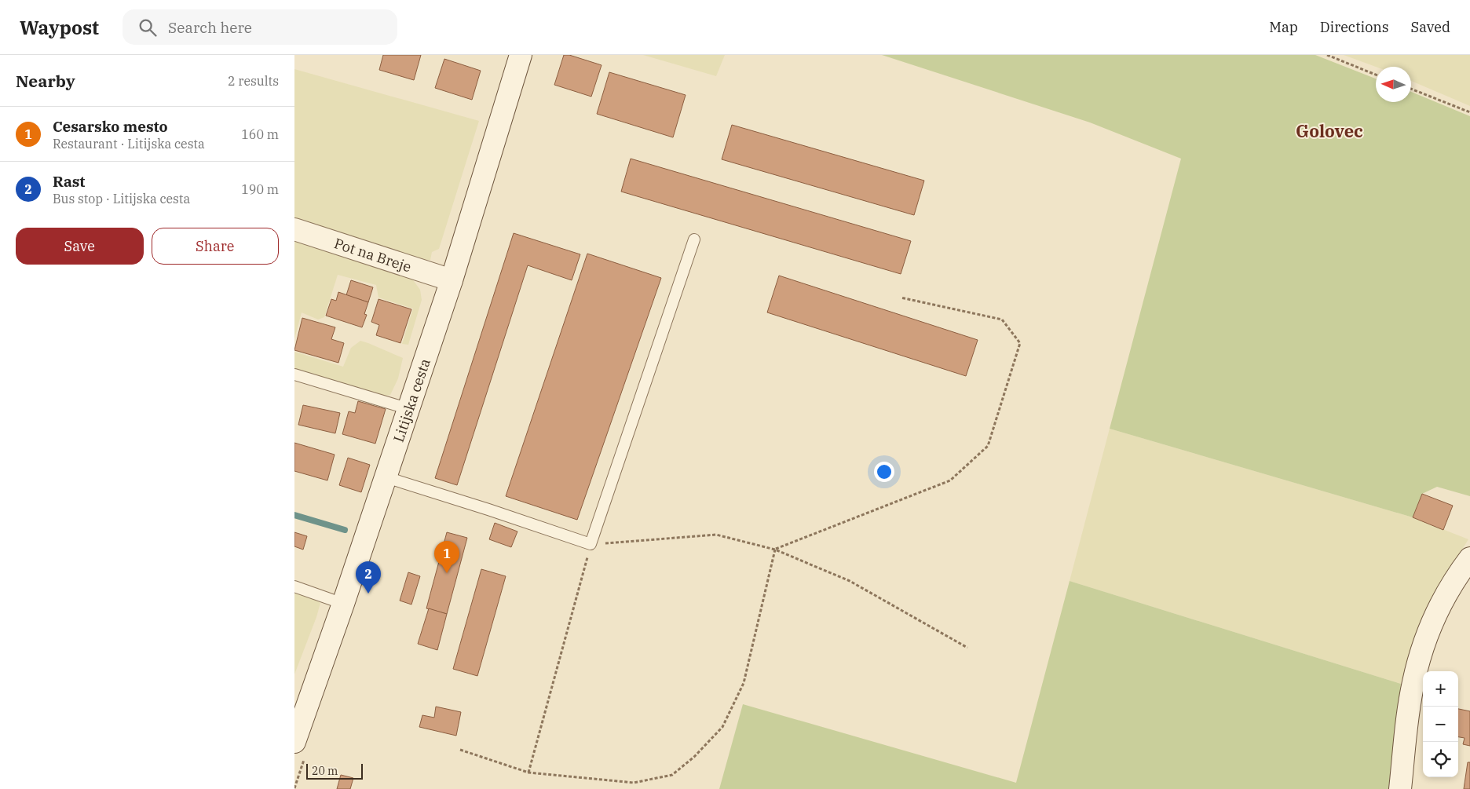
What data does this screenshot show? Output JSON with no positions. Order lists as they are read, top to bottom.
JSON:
{
  "streets": {
    "main road": ["Pot na Breje", "Litijska cesta"]
  },
  "crossings": [
    ["Pot na Breje", "Litijska cesta"]
  ],
  "districts": ["Golovec"],
  "scale_bar": "20 m",
  "north": "left",
  "page": {
    "header": "Waypost",
    "search": "Search here",
    "nav": ["Map", "Directions", "Saved"],
    "heading": ["Nearby", "2 results"],
    "list": [
      {
        "mark": "1",
        "name": "Cesarsko mesto",
        "note": "Restaurant · Litijska cesta",
        "value": "160 m"
      },
      {
        "mark": "2",
        "name": "Rast",
        "note": "Bus stop · Litijska cesta",
        "value": "190 m"
      }
    ],
    "buttons": ["Save", "Share"],
    "pins": ["1", "2"],
    "map_buttons": ["+", "−"],
    "scale": "20 m"
  }
}
